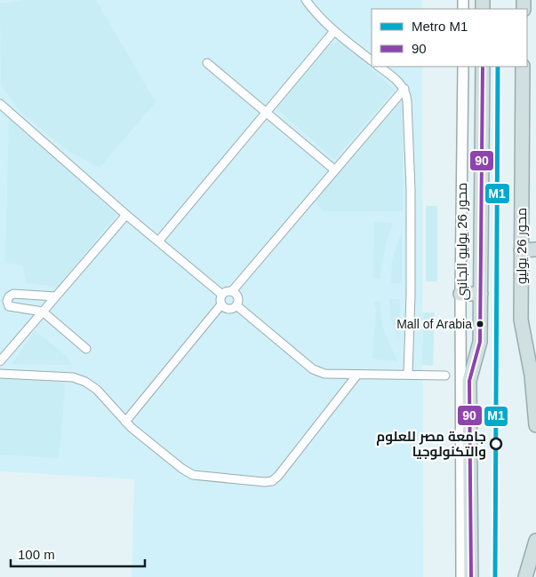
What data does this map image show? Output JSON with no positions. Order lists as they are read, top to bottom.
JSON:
{
  "streets": {
    "highway": ["محور 26 يوليو"],
    "main road": ["محور 26 يوليو الجانبى"]
  },
  "places": ["Mall of Arabia", "جامعة مصر للعلوم والتكنولوجيا"],
  "lines": ["metro line M1", "transit line 90"],
  "legend": ["Metro M1", "90"],
  "scale_bar": "100 m"
}
